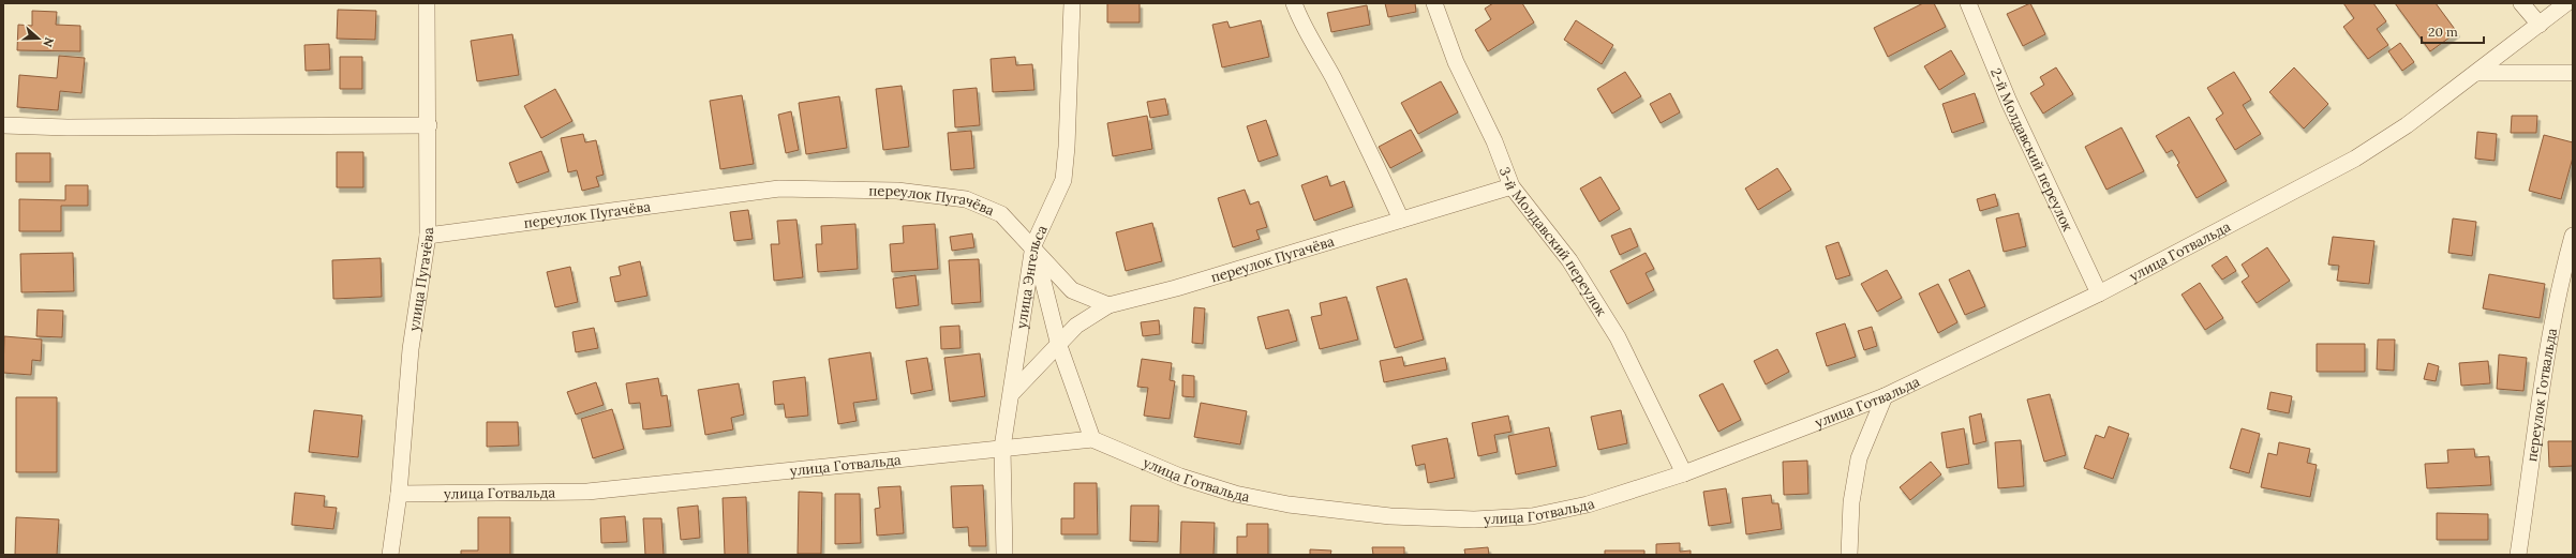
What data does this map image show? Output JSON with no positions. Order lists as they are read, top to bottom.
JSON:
{
  "streets": {
    "street": [
      "2-й Молдавский переулок",
      "переулок Пугачёва",
      "3-й Молдавский переулок",
      "улица Готвальда",
      "улица Энгельса",
      "улица Пугачёва",
      "переулок Готвальда"
    ]
  },
  "crossings": [
    ["2-й Молдавский переулок", "улица Готвальда"],
    ["переулок Пугачёва", "3-й Молдавский переулок"],
    ["переулок Пугачёва", "улица Энгельса"],
    ["переулок Пугачёва", "улица Пугачёва"],
    ["3-й Молдавский переулок", "улица Готвальда"],
    ["улица Готвальда", "улица Энгельса"],
    ["улица Готвальда", "улица Пугачёва"]
  ],
  "scale_bar": "20 m",
  "north": "right"
}
